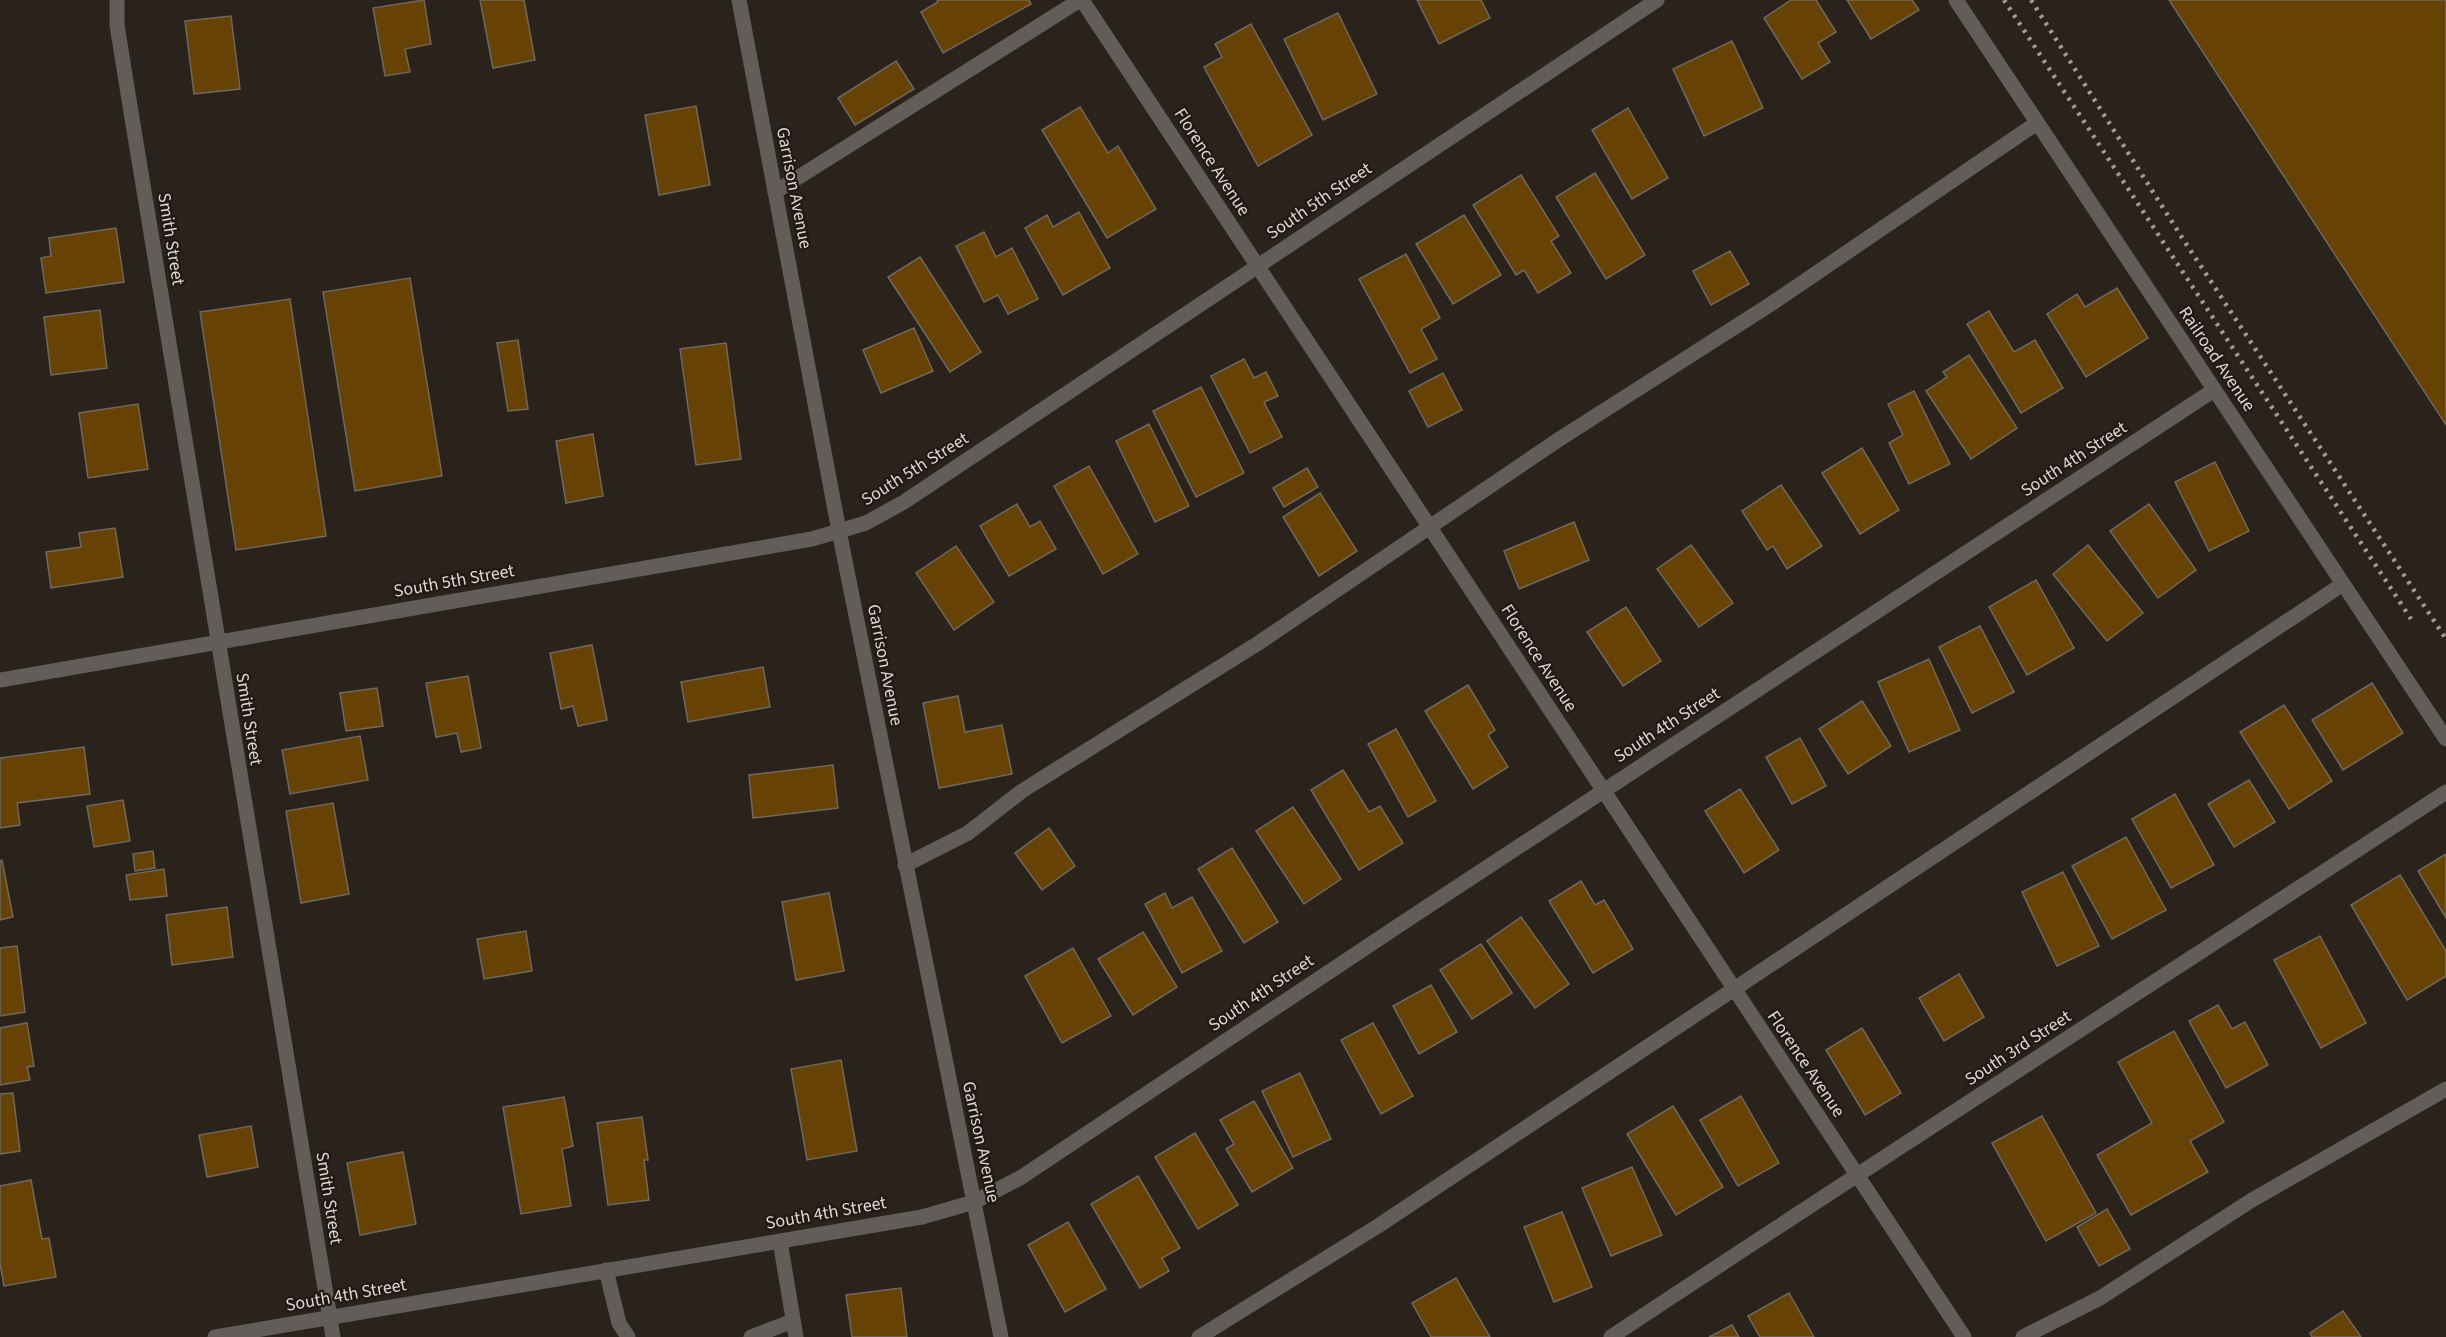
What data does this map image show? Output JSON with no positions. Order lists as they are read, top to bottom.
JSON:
{
  "streets": {
    "street": [
      "Florence Avenue",
      "Garrison Avenue",
      "South 5th Street",
      "Smith Street",
      "Railroad Avenue",
      "South 4th Street",
      "South 3rd Street"
    ]
  },
  "crossings": [
    ["Florence Avenue", "South 5th Street"],
    ["Florence Avenue", "South 4th Street"],
    ["Florence Avenue", "South 3rd Street"],
    ["Garrison Avenue", "South 5th Street"],
    ["Garrison Avenue", "South 4th Street"],
    ["South 5th Street", "Smith Street"],
    ["Smith Street", "South 4th Street"],
    ["Railroad Avenue", "South 4th Street"]
  ]
}
